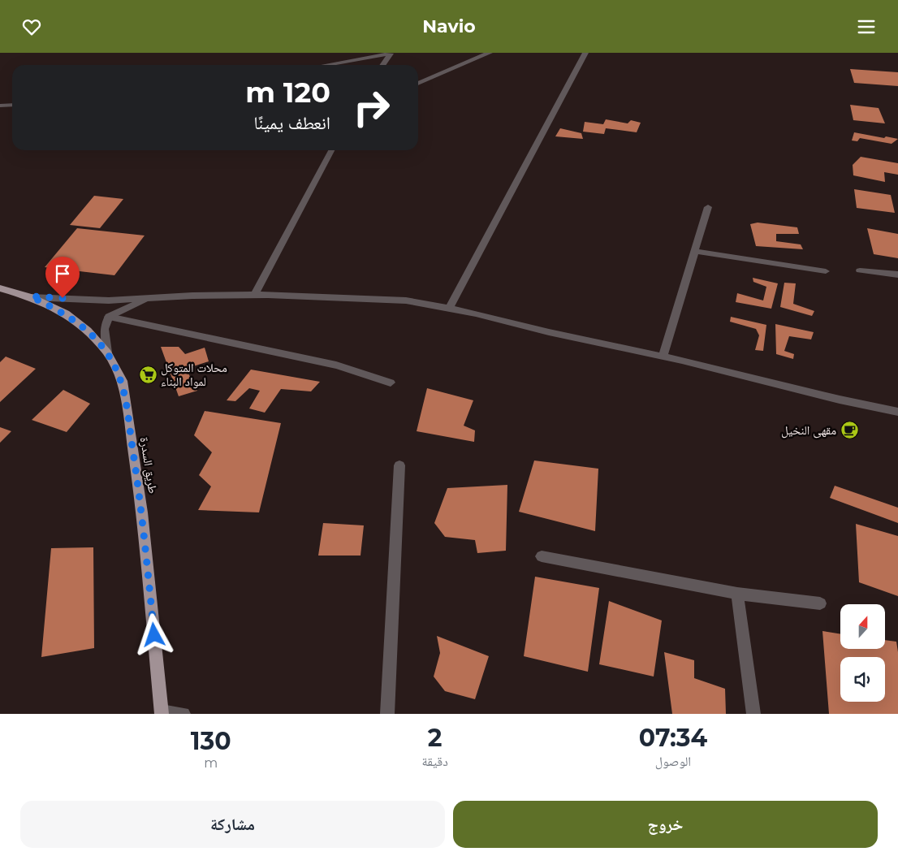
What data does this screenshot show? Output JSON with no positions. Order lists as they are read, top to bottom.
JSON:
{
  "streets": {
    "main road": ["طريق السدرة"]
  },
  "places": {
    "supermarket": ["محلات المتوكل لمواد البناء"],
    "cafe": ["مقهى النخيل"]
  },
  "north": "top",
  "page": {
    "header": "Navio",
    "turn": ["120 m", "انعطف يمينًا"],
    "eta": [
      "07:34",
      "الوصول",
      "2",
      "دقيقة",
      "130",
      "m"
    ],
    "buttons": ["خروج", "مشاركة"]
  }
}
